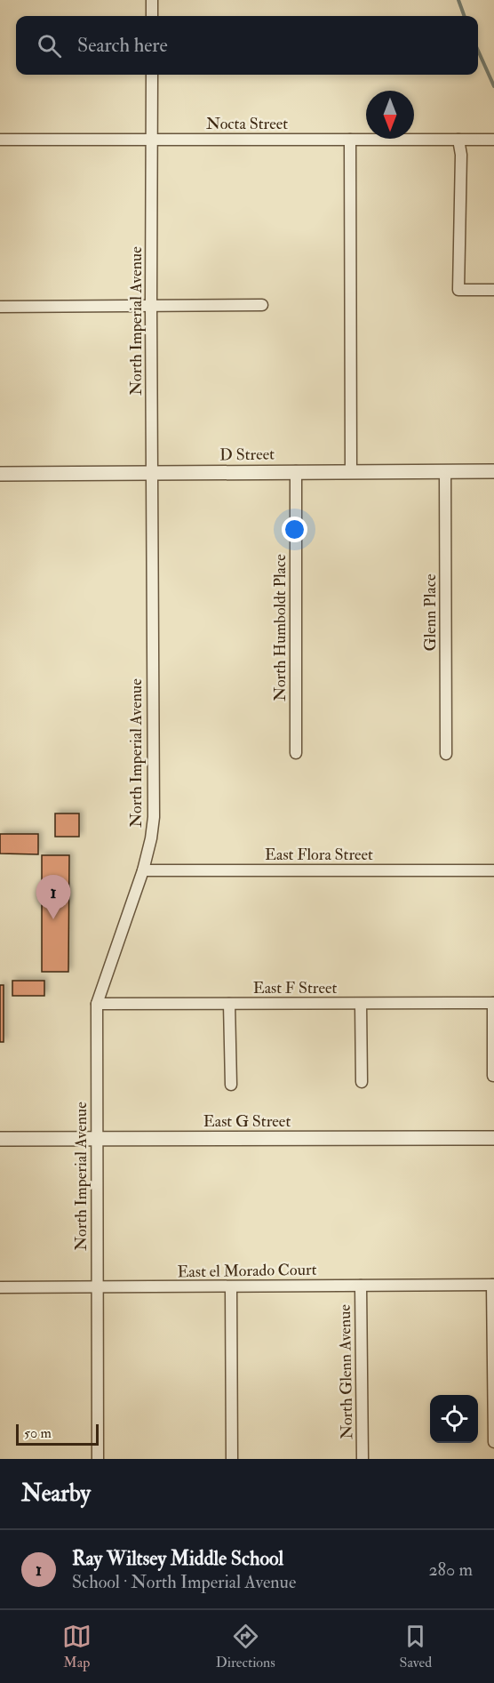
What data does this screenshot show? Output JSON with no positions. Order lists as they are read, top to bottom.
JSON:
{
  "streets": {
    "street": [
      "Nocta Street",
      "North Imperial Avenue",
      "D Street",
      "Glenn Place",
      "North Humboldt Place",
      "East Flora Street",
      "East F Street",
      "East G Street",
      "East el Morado Court",
      "North Glenn Avenue"
    ]
  },
  "crossings": [
    ["Nocta Street", "North Imperial Avenue"],
    ["North Imperial Avenue", "D Street"],
    ["North Imperial Avenue", "East Flora Street"],
    ["North Imperial Avenue", "East F Street"],
    ["North Imperial Avenue", "East G Street"],
    ["North Imperial Avenue", "East el Morado Court"],
    ["D Street", "Glenn Place"],
    ["D Street", "North Humboldt Place"],
    ["East el Morado Court", "North Glenn Avenue"]
  ],
  "scale_bar": "50 m",
  "north": "bottom",
  "page": {
    "search": "Search here",
    "pins": "1",
    "scale": "50 m",
    "heading": "Nearby",
    "list": [
      {
        "mark": "1",
        "name": "Ray Wiltsey Middle School",
        "note": "School · North Imperial Avenue",
        "value": "280 m"
      }
    ],
    "nav": ["Map", "Directions", "Saved"]
  }
}
